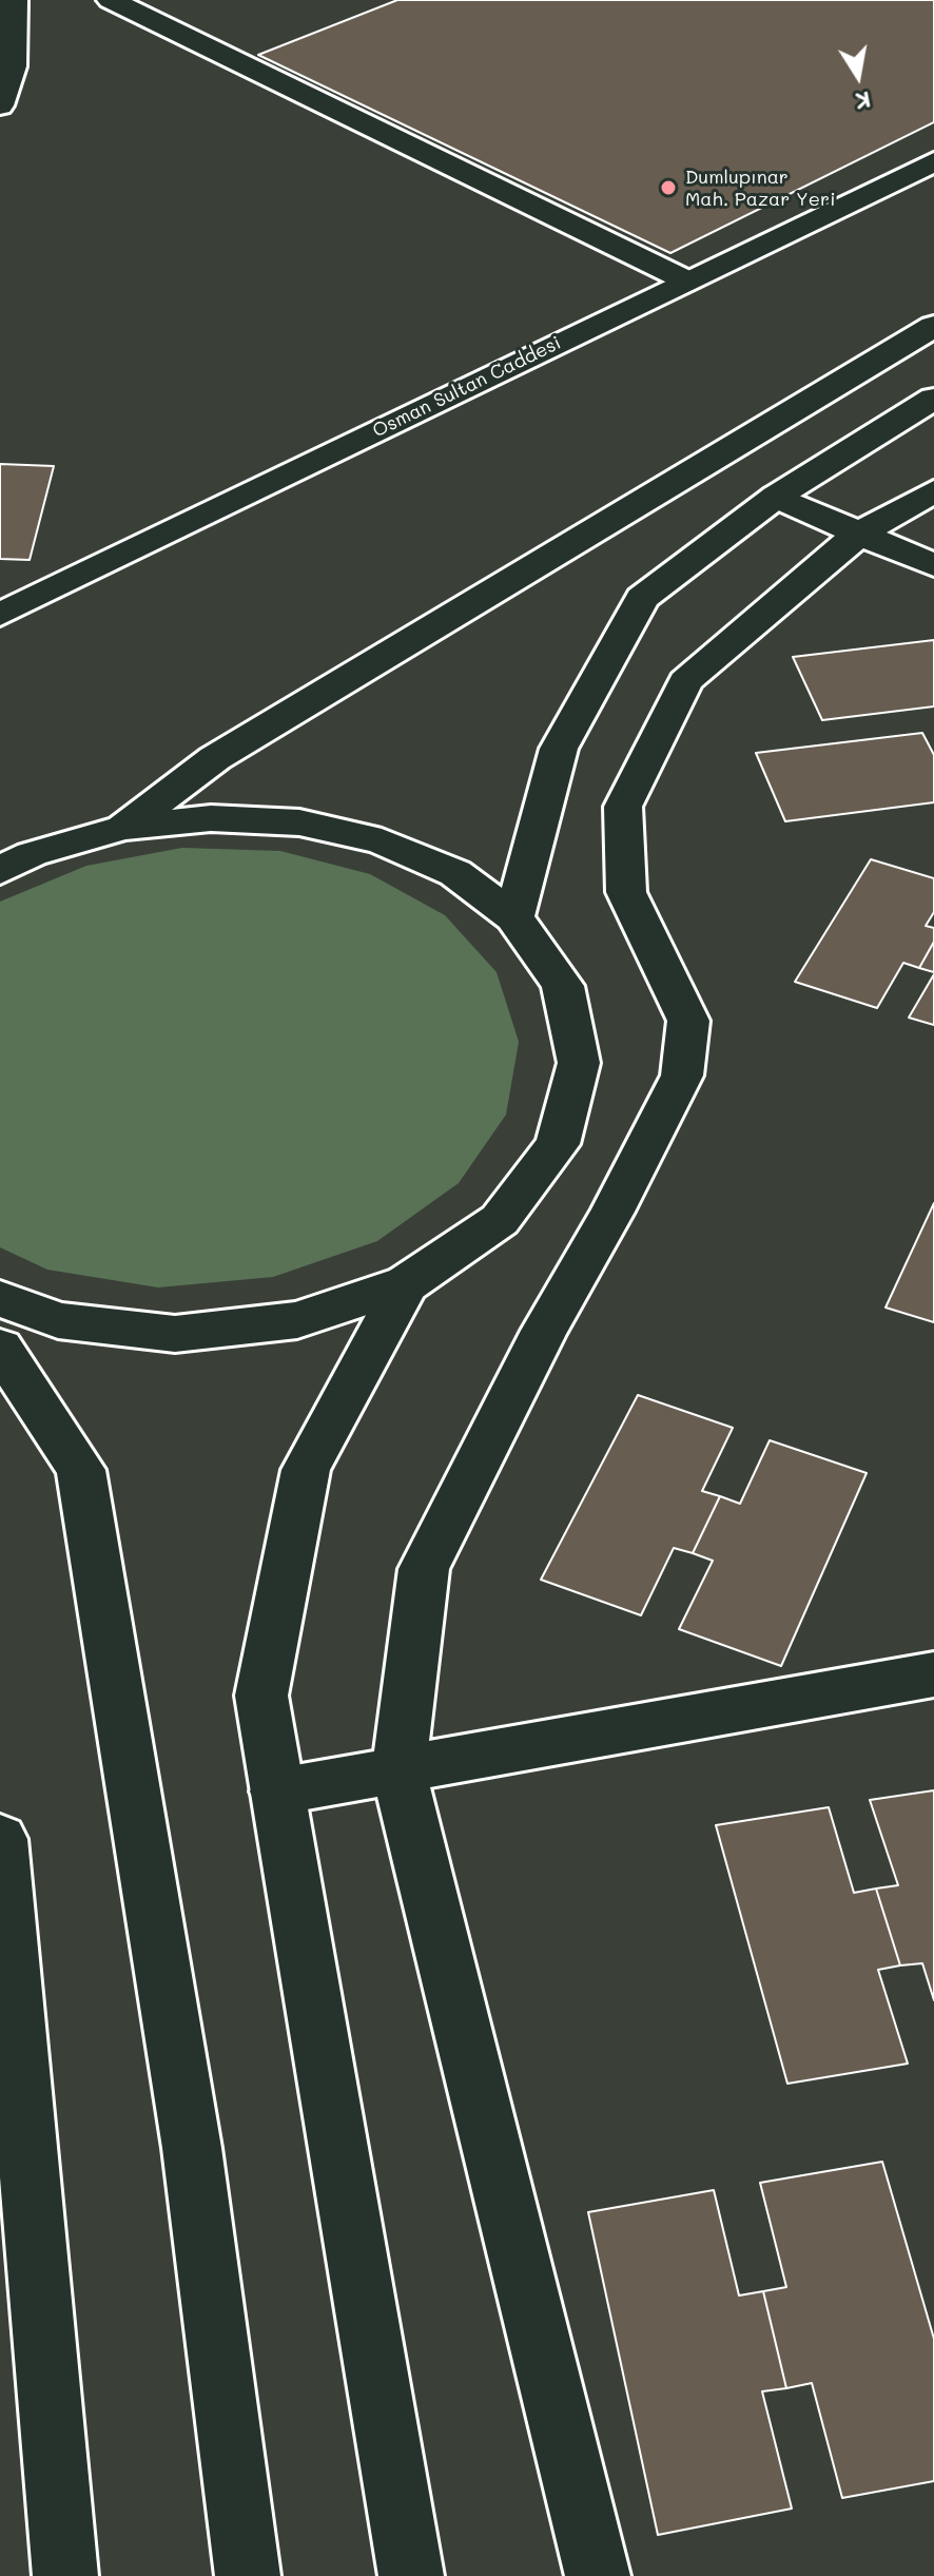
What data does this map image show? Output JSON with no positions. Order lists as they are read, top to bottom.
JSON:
{
  "streets": {
    "street": ["Osman Sultan Caddesi"]
  },
  "places": ["Dumlupınar Mah. Pazar Yeri"],
  "north": "bottom"
}
